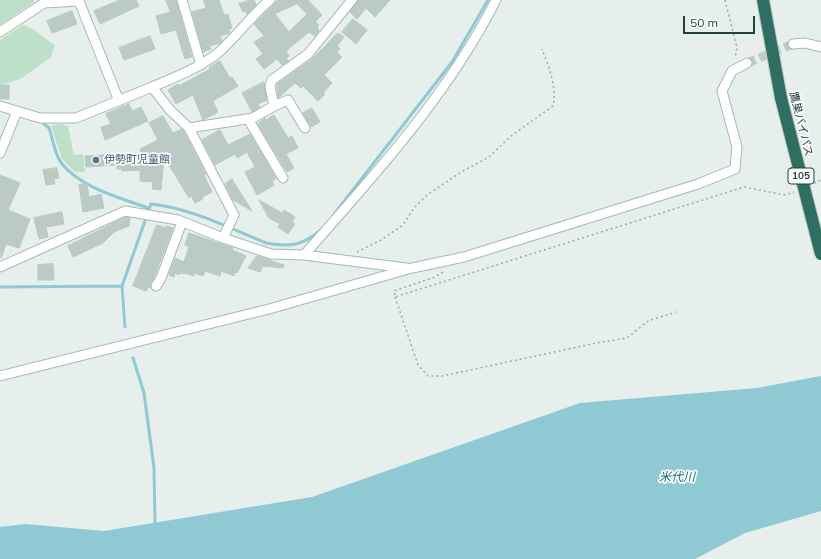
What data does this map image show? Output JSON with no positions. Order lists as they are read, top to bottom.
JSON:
{
  "streets": {
    "highway": ["鷹巣バイパス", "105"]
  },
  "water": ["米代川"],
  "places": ["伊勢町児童館"],
  "scale_bar": "50 m"
}
